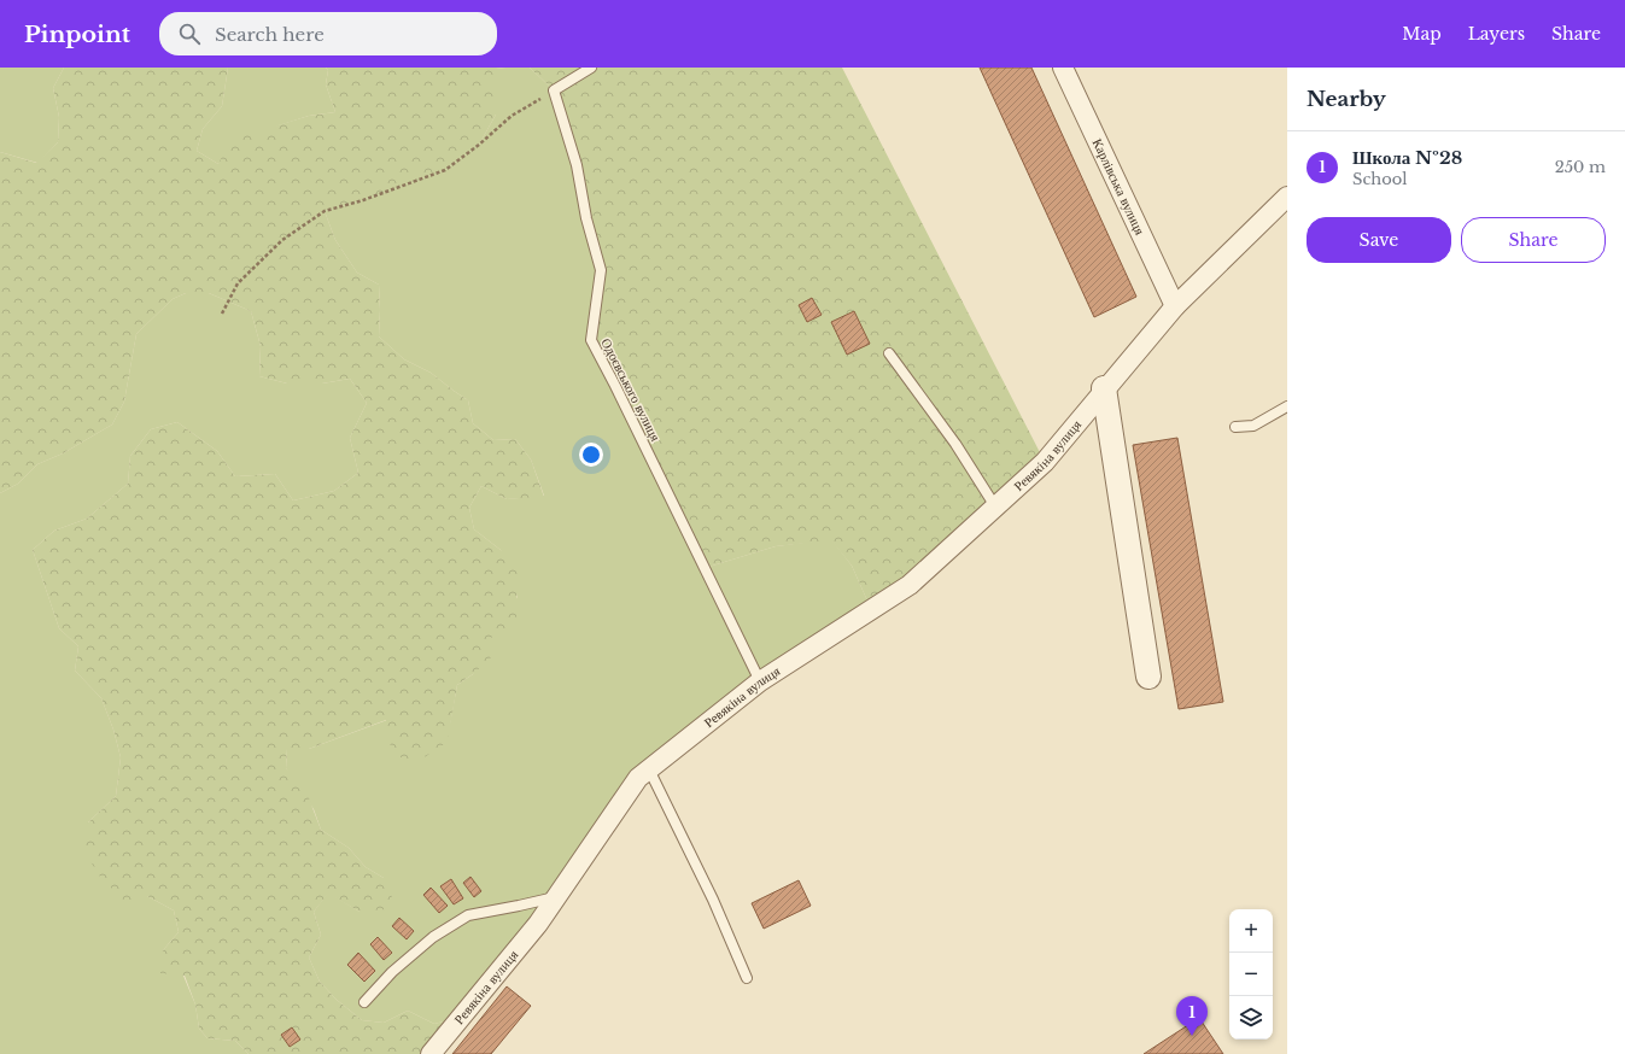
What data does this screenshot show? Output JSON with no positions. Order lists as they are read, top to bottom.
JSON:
{
  "streets": {
    "street": ["Карлівська вулиця", "Ревякіна вулиця"],
    "lane": ["Одоєвського вулиця"]
  },
  "crossings": [
    ["Карлівська вулиця", "Ревякіна вулиця"],
    ["Одоєвського вулиця", "Ревякіна вулиця"]
  ],
  "page": {
    "header": "Pinpoint",
    "search": "Search here",
    "nav": ["Map", "Layers", "Share"],
    "heading": "Nearby",
    "list": [
      {
        "mark": "1",
        "name": "Школа №28",
        "note": "School",
        "value": "250 m"
      }
    ],
    "buttons": ["Save", "Share"],
    "map_buttons": ["+", "−"],
    "pins": "1"
  }
}
